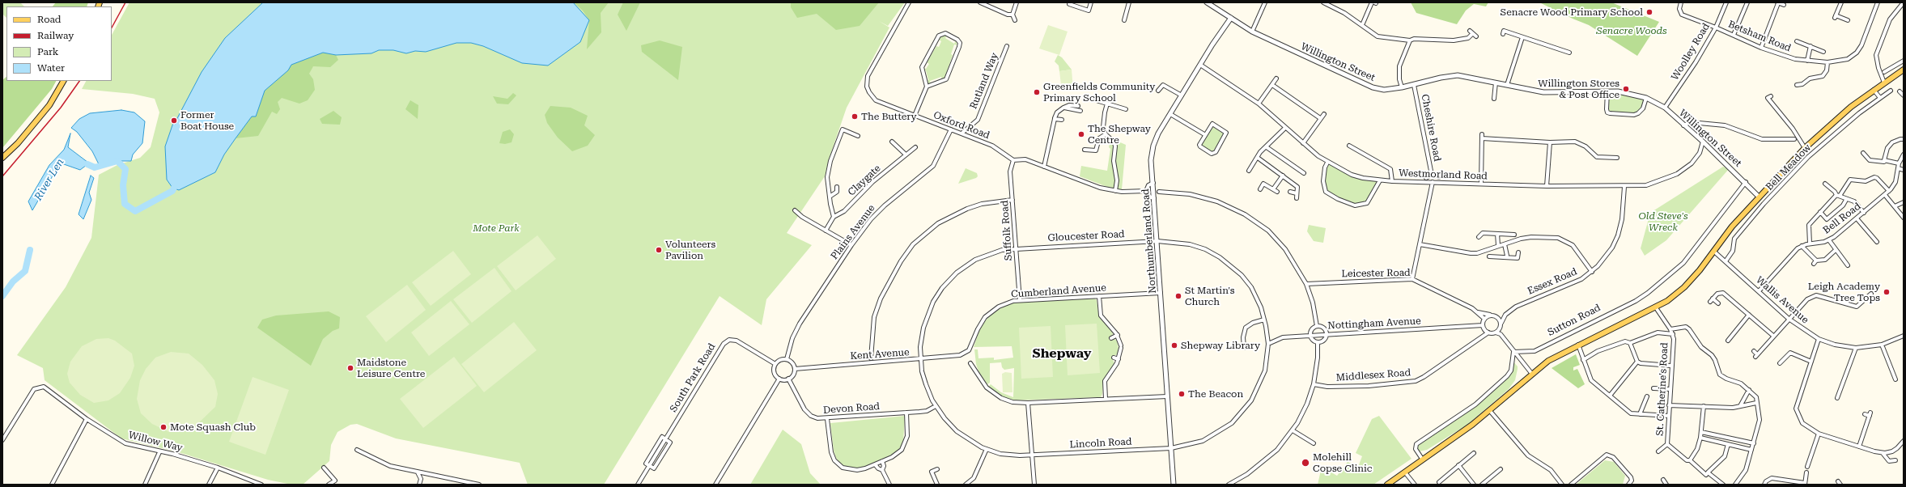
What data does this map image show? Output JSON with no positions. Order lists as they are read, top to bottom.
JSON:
{
  "streets": {
    "street": [
      "Betsham Road",
      "Woolley Road",
      "Willington Street",
      "Rutland Way",
      "Oxford Road",
      "Cheshire Road",
      "Bell Meadow",
      "Westmorland Road",
      "Claygate",
      "Bell Road",
      "Suffolk Road",
      "Plains Avenue",
      "Gloucester Road",
      "Northumberland Road",
      "Leicester Road",
      "Essex Road",
      "Cumberland Avenue",
      "Wallis Avenue",
      "Sutton Road",
      "Nottingham Avenue",
      "Kent Avenue",
      "Middlesex Road",
      "South Park Road",
      "St. Catherine's Road",
      "Devon Road",
      "Willow Way",
      "Lincoln Road"
    ]
  },
  "crossings": [
    ["Betsham Road", "Woolley Road"],
    ["Woolley Road", "Willington Street"],
    ["Willington Street", "Cheshire Road"],
    ["Willington Street", "Westmorland Road"],
    ["Willington Street", "Northumberland Road"],
    ["Willington Street", "Sutton Road"],
    ["Rutland Way", "Oxford Road"],
    ["Oxford Road", "Suffolk Road"],
    ["Oxford Road", "Plains Avenue"],
    ["Bell Meadow", "Wallis Avenue"],
    ["Westmorland Road", "Northumberland Road"],
    ["Westmorland Road", "Essex Road"],
    ["Bell Road", "Wallis Avenue"],
    ["Suffolk Road", "Gloucester Road"],
    ["Suffolk Road", "Cumberland Avenue"],
    ["Plains Avenue", "Kent Avenue"],
    ["Plains Avenue", "South Park Road"],
    ["Plains Avenue", "Devon Road"],
    ["Gloucester Road", "Northumberland Road"],
    ["Gloucester Road", "Nottingham Avenue"],
    ["Gloucester Road", "Kent Avenue"],
    ["Gloucester Road", "Lincoln Road"],
    ["Northumberland Road", "Cumberland Avenue"],
    ["Northumberland Road", "Lincoln Road"],
    ["Leicester Road", "Essex Road"],
    ["Leicester Road", "Nottingham Avenue"],
    ["Leicester Road", "Middlesex Road"],
    ["Essex Road", "Nottingham Avenue"],
    ["Essex Road", "Middlesex Road"],
    ["Cumberland Avenue", "Kent Avenue"],
    ["Nottingham Avenue", "Middlesex Road"],
    ["Nottingham Avenue", "Lincoln Road"],
    ["Kent Avenue", "South Park Road"],
    ["Kent Avenue", "Devon Road"],
    ["Kent Avenue", "Lincoln Road"],
    ["South Park Road", "Devon Road"],
    ["Devon Road", "Lincoln Road"]
  ],
  "districts": ["Shepway"],
  "water": ["River Len"],
  "parks": ["Senacre Woods", "Old Steve's Wreck", "Mote Park"],
  "places": [
    "Senacre Wood Primary School",
    "Willington Stores & Post Office",
    "Greenfields Community Primary School",
    "The Buttery",
    "Former Boat House",
    "The Shepway Centre",
    "Volunteers Pavilion",
    "Leigh Academy Tree Tops",
    "St Martin's Church",
    "Shepway Library",
    "Maidstone Leisure Centre",
    "The Beacon",
    "Mote Squash Club",
    "Molehill Copse Clinic"
  ],
  "legend": [
    "Road",
    "Railway",
    "Park",
    "Water"
  ]
}
